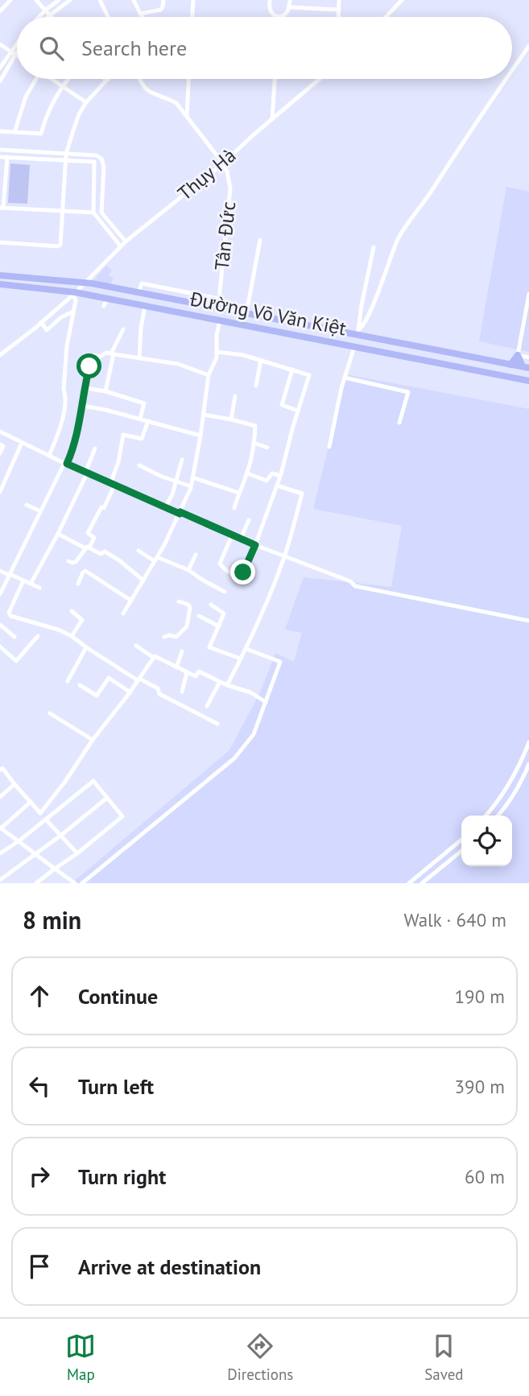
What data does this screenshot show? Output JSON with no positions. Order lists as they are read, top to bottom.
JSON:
{
  "streets": {
    "highway": ["Đường Võ Văn Kiệt"],
    "street": ["Thụy Hà", "Tân Đức"]
  },
  "crossings": [
    ["Thụy Hà", "Tân Đức"],
    ["Thụy Hà", "Đường Võ Văn Kiệt"],
    ["Tân Đức", "Đường Võ Văn Kiệt"]
  ],
  "page": {
    "search": "Search here",
    "heading": ["8 min", "Walk · 640 m"],
    "list": [
      ["Continue", "190 m"],
      ["Turn left", "390 m"],
      ["Turn right", "60 m"],
      "Arrive at destination"
    ],
    "nav": ["Map", "Directions", "Saved"]
  }
}
